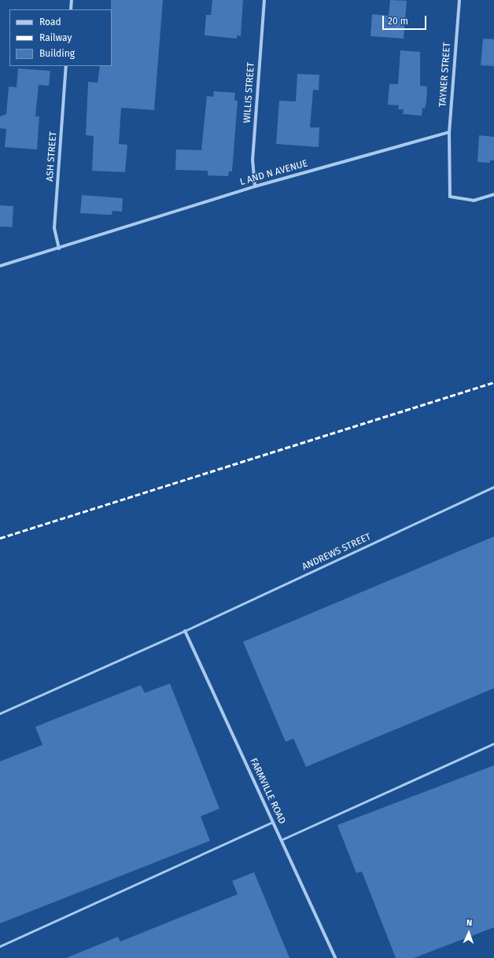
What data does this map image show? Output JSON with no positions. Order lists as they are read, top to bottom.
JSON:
{
  "streets": {
    "street": [
      "TAYNER STREET",
      "WILLIS STREET",
      "ASH STREET",
      "L AND N AVENUE",
      "FARMVILLE ROAD"
    ],
    "lane": ["ANDREWS STREET"]
  },
  "crossings": [
    ["TAYNER STREET", "L AND N AVENUE"],
    ["WILLIS STREET", "L AND N AVENUE"],
    ["ASH STREET", "L AND N AVENUE"],
    ["ANDREWS STREET", "FARMVILLE ROAD"]
  ],
  "legend": ["Road", "Railway", "Building"],
  "scale_bar": "20 m",
  "north": "top"
}
